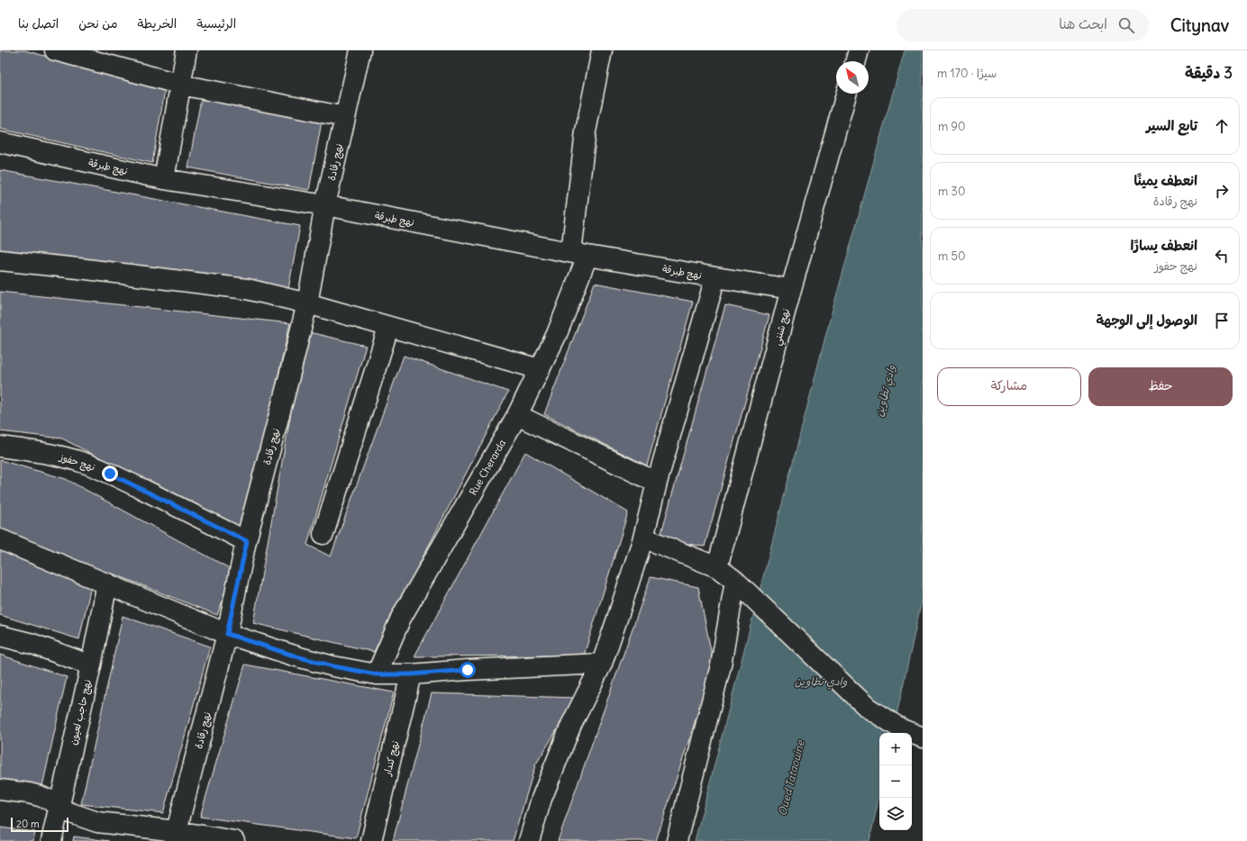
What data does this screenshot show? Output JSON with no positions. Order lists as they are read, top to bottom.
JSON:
{
  "streets": {
    "street": [
      "نهج رقادة",
      "نهج طبرقة",
      "نهج شنني",
      "نهج حفوز",
      "Rue Cherarda",
      "نهج حاجب لعيون",
      "نهج كندار"
    ]
  },
  "crossings": [
    ["نهج رقادة", "نهج طبرقة"],
    ["نهج رقادة", "نهج حفوز"],
    ["نهج طبرقة", "نهج شنني"],
    ["نهج طبرقة", "Rue Cherarda"]
  ],
  "water": ["وادي تطاوين", "Oued Tataouine"],
  "scale_bar": "20 m",
  "north": "top left",
  "page": {
    "header": "Citynav",
    "search": "ابحث هنا",
    "nav": [
      "الرئيسية",
      "الخريطة",
      "من نحن",
      "اتصل بنا"
    ],
    "heading": ["3 دقيقة", "سيرًا · 170 m"],
    "list": [
      ["تابع السير", "90 m"],
      ["انعطف يمينًا", "نهج رقادة", "30 m"],
      ["انعطف يسارًا", "نهج حفوز", "50 m"],
      "الوصول إلى الوجهة"
    ],
    "buttons": ["حفظ", "مشاركة"],
    "map_buttons": ["+", "−"],
    "scale": "20 m"
  }
}
